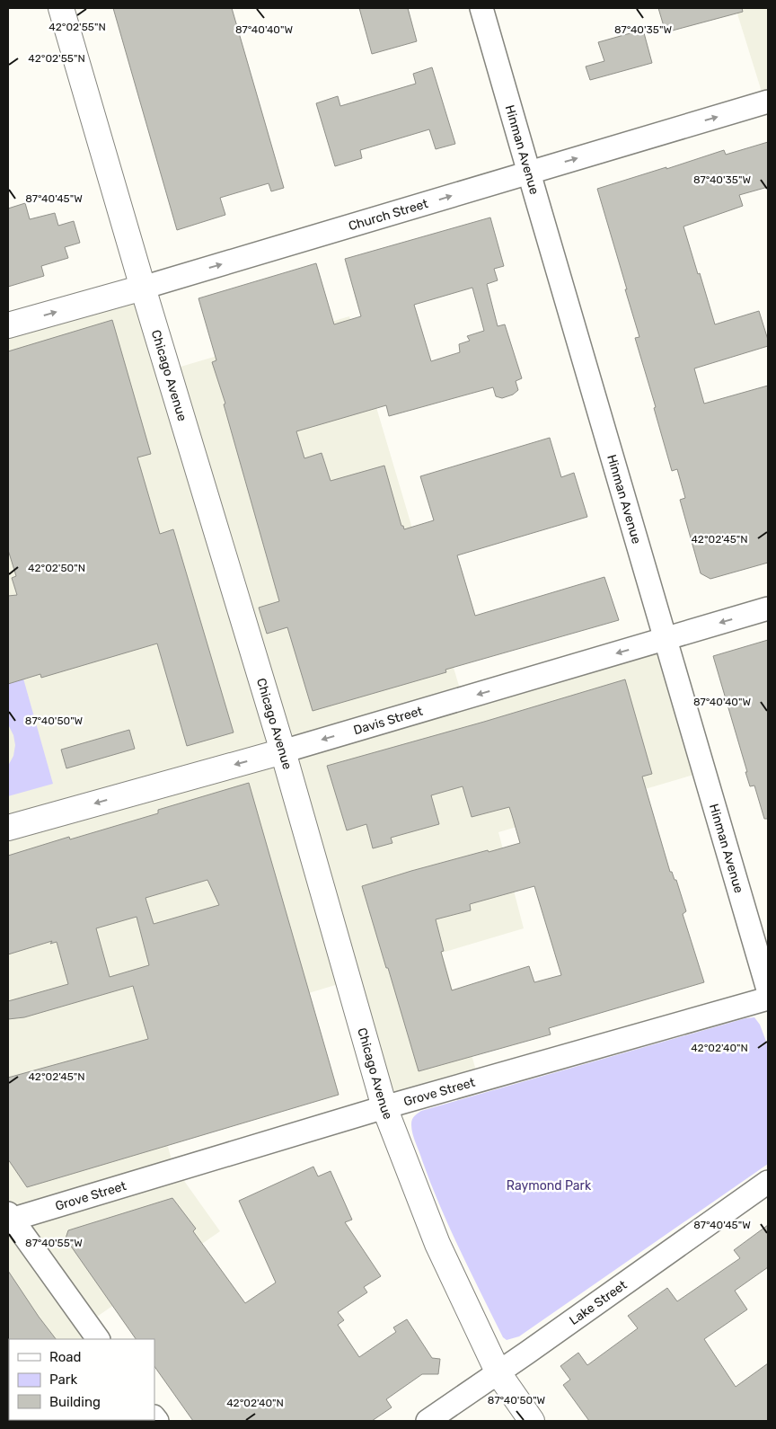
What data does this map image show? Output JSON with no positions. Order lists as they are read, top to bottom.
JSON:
{
  "streets": {
    "main road": ["Church Street", "Chicago Avenue", "Davis Street"],
    "street": ["Hinman Avenue", "Grove Street", "Lake Street"]
  },
  "crossings": [
    ["Hinman Avenue", "Church Street"],
    ["Hinman Avenue", "Davis Street"],
    ["Church Street", "Chicago Avenue"],
    ["Chicago Avenue", "Davis Street"],
    ["Chicago Avenue", "Grove Street"],
    ["Chicago Avenue", "Lake Street"]
  ],
  "one_way": ["Church Street", "Davis Street"],
  "parks": ["Raymond Park"],
  "legend": ["Road", "Park", "Building"],
  "coordinates": [
    "42°02'55\"N",
    "87°40'40\"W",
    "87°40'35\"W",
    "87°40'45\"W",
    "42°02'45\"N",
    "42°02'50\"N",
    "87°40'50\"W",
    "42°02'40\"N",
    "87°40'55\"W"
  ]
}
